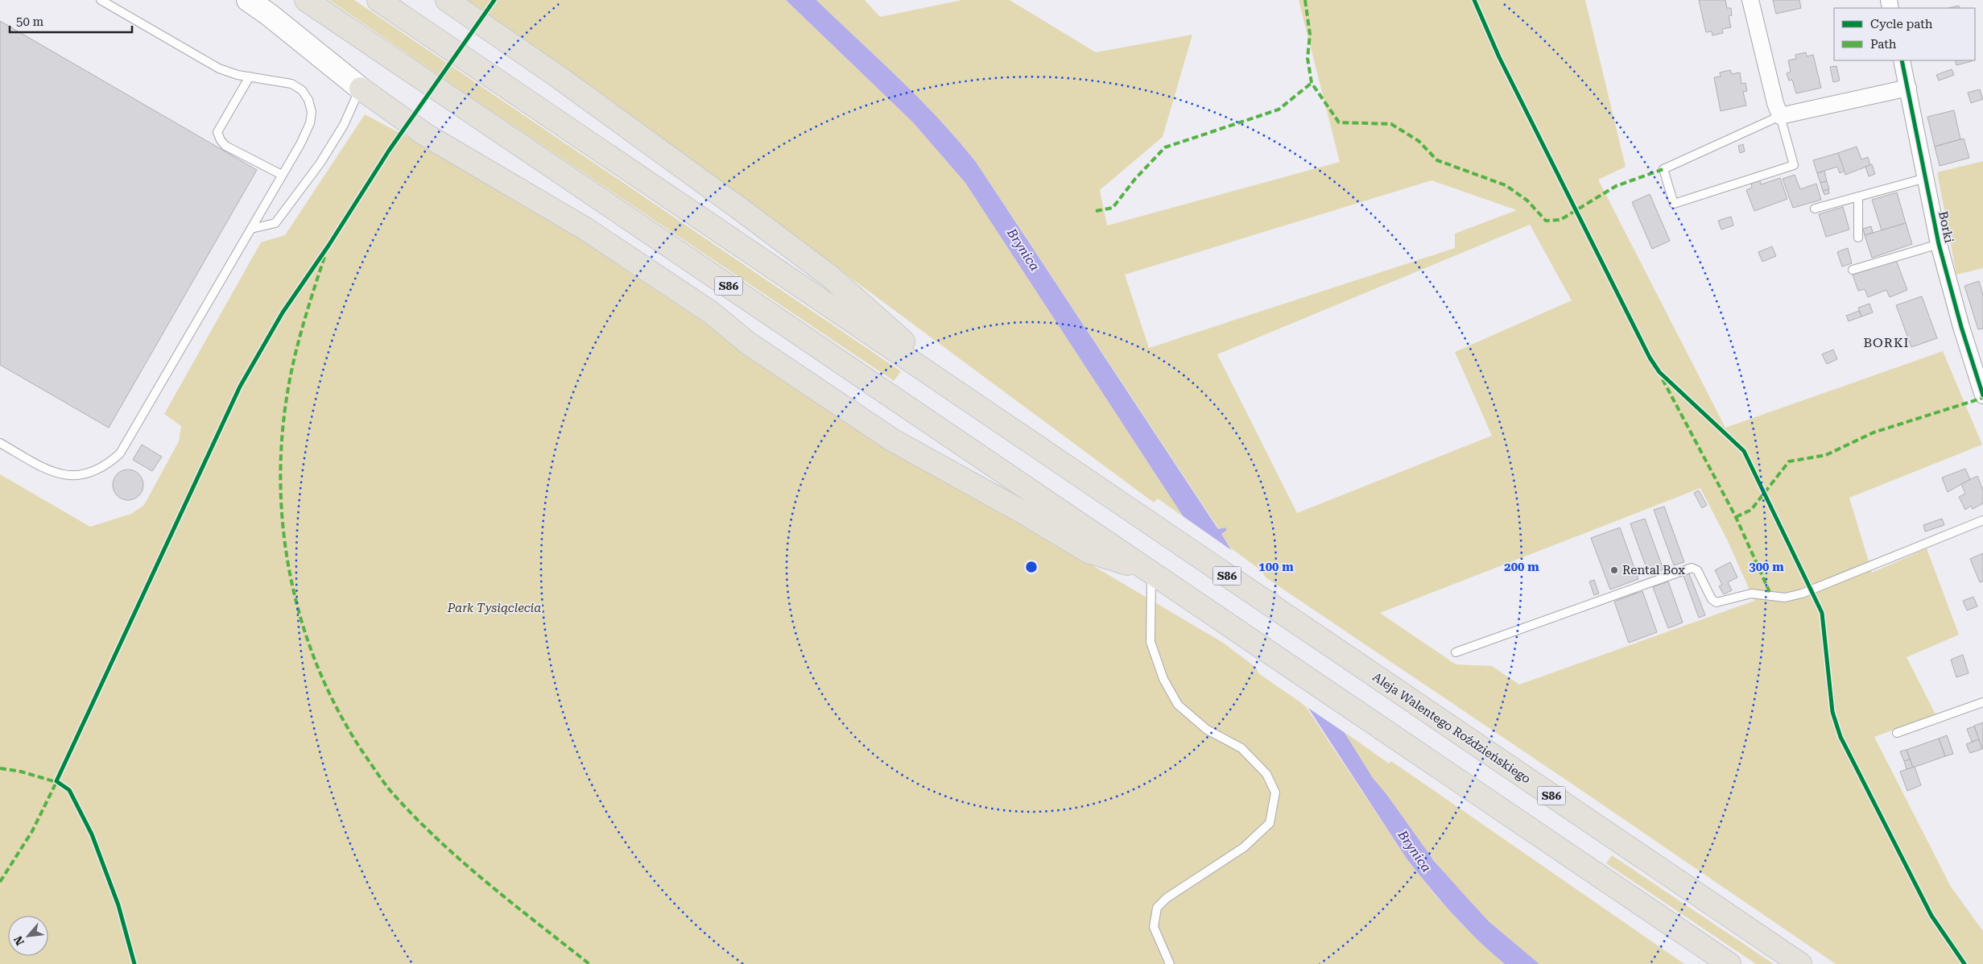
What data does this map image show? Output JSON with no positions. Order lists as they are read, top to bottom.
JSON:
{
  "streets": {
    "highway": ["S86", "Aleja Walentego Roździeńskiego"],
    "street": ["Borki"]
  },
  "crossings": [
    ["S86", "Aleja Walentego Roździeńskiego"]
  ],
  "districts": ["BORKI"],
  "water": ["Brynica"],
  "parks": ["Park Tysiąclecia"],
  "places": ["Rental Box"],
  "legend": ["Cycle path", "Path"],
  "scale_bar": "50 m",
  "north": "bottom left",
  "rings": ["100 m", "200 m", "300 m"]
}
